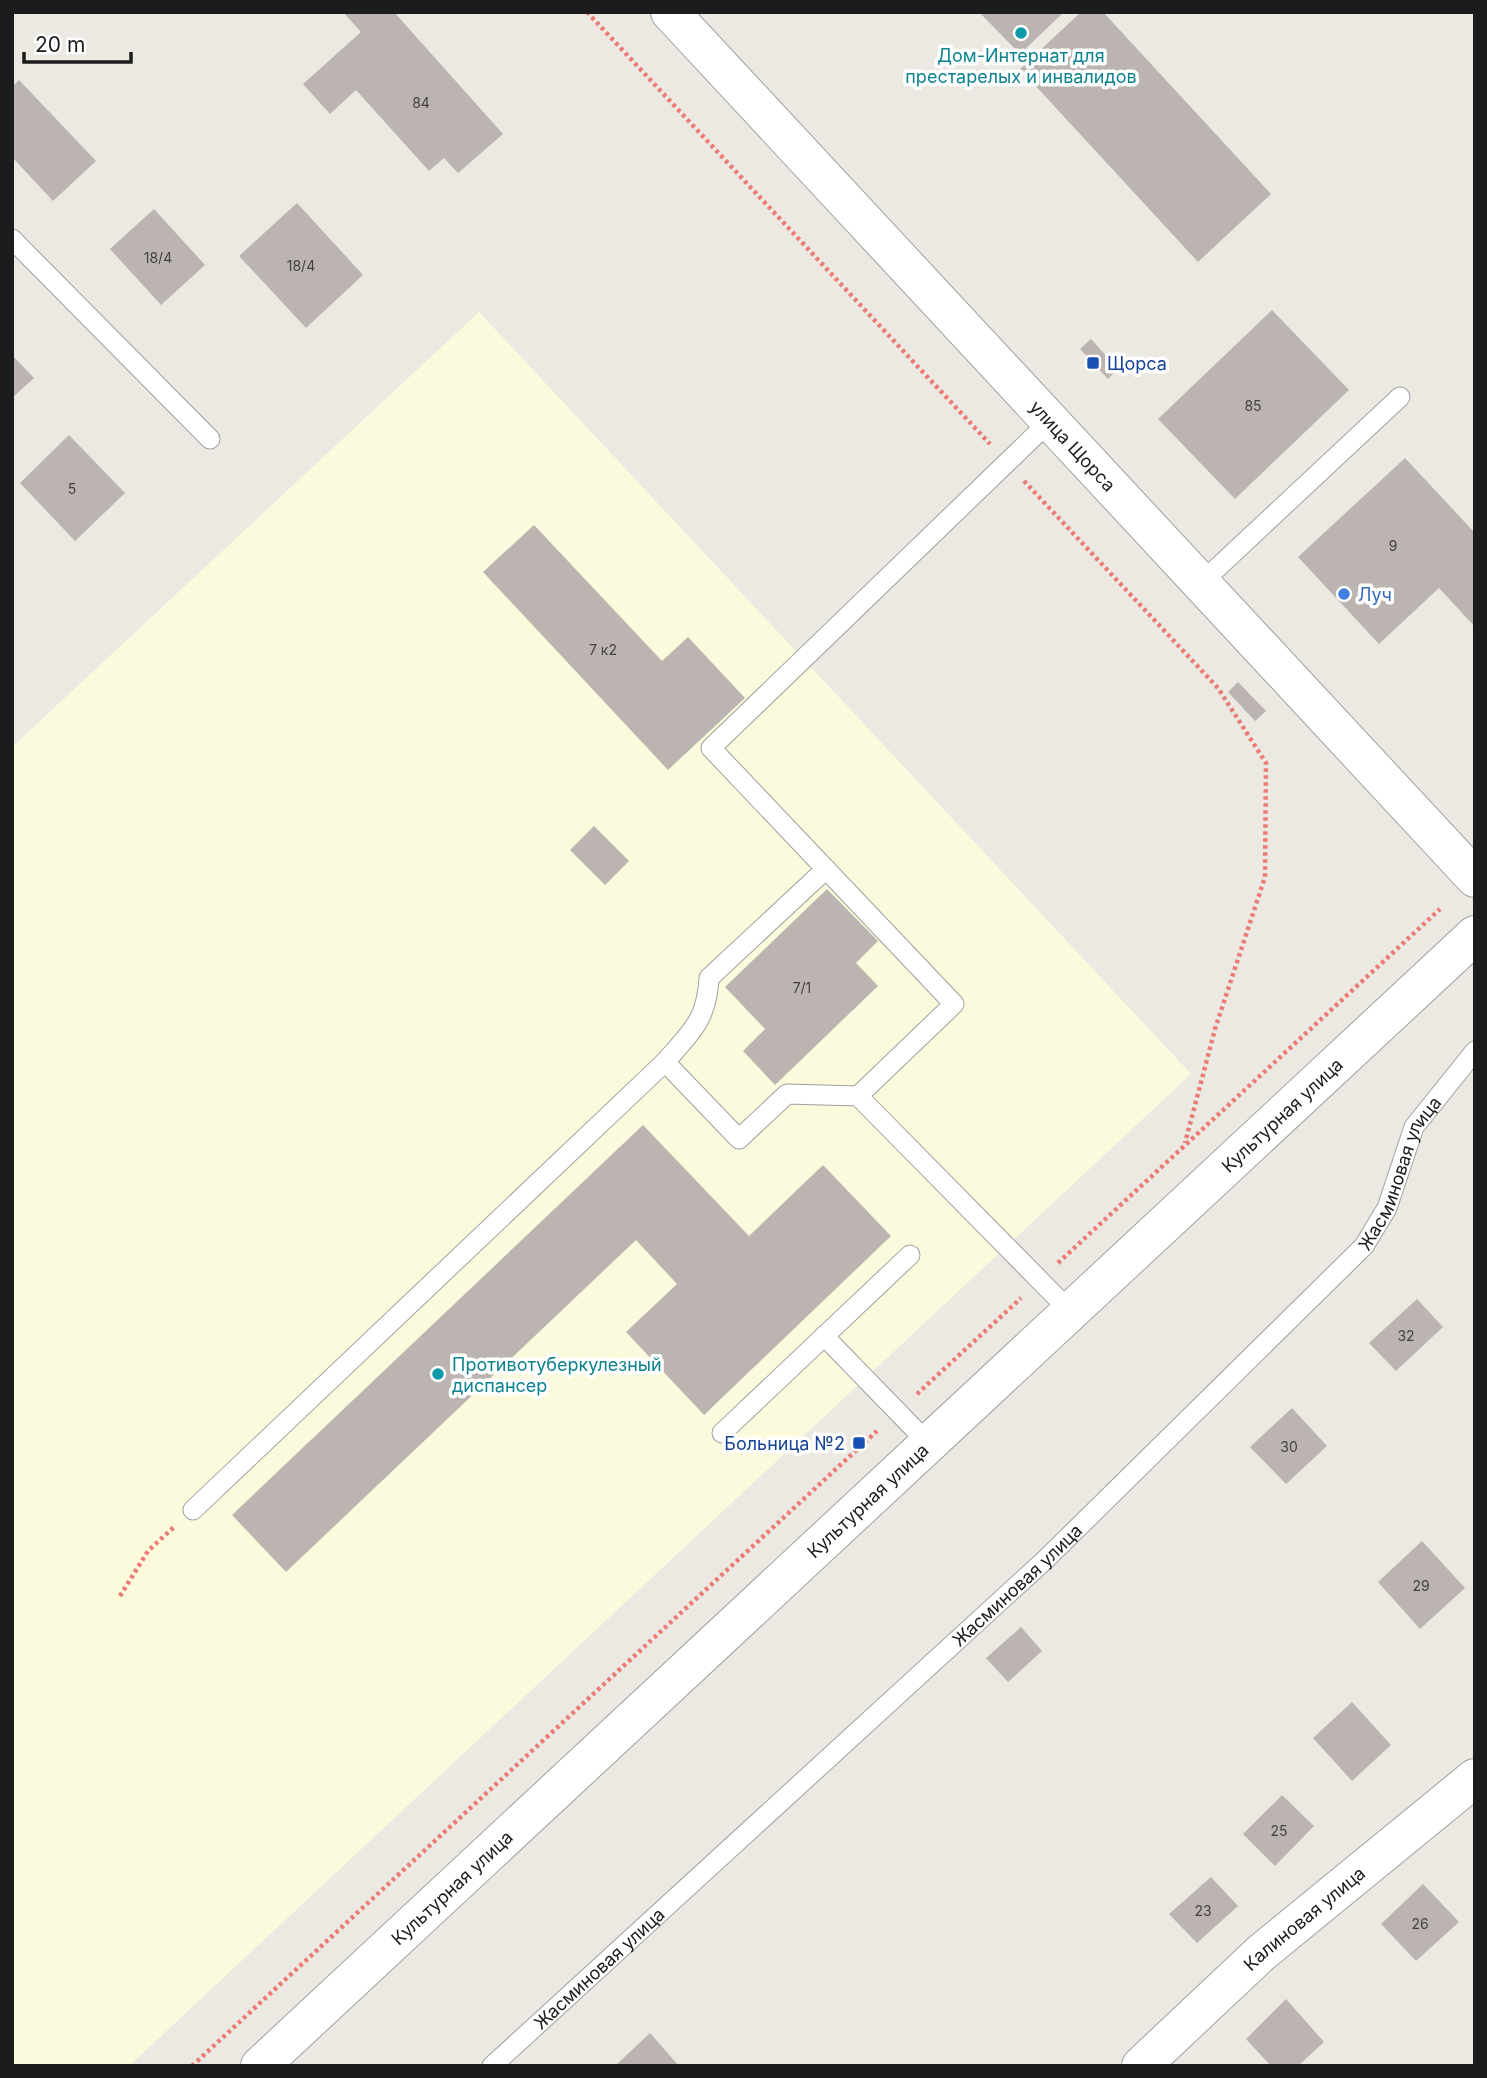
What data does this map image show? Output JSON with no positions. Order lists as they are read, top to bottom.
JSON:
{
  "streets": {
    "street": ["улица Щорса", "Культурная улица", "Калиновая улица"],
    "lane": ["Жасминовая улица"]
  },
  "places": {
    "other": ["Дом-Интернат для престарелых и инвалидов", "Луч", "Противотуберкулезный диспансер"],
    "transit": ["Щорса", "Больница №2"]
  },
  "house_numbers": [
    "84",
    "18/4",
    "18/4",
    "85",
    "5",
    "9",
    "7 к2",
    "7/1",
    "32",
    "30",
    "29",
    "25",
    "23",
    "26"
  ],
  "scale_bar": "20 m"
}
